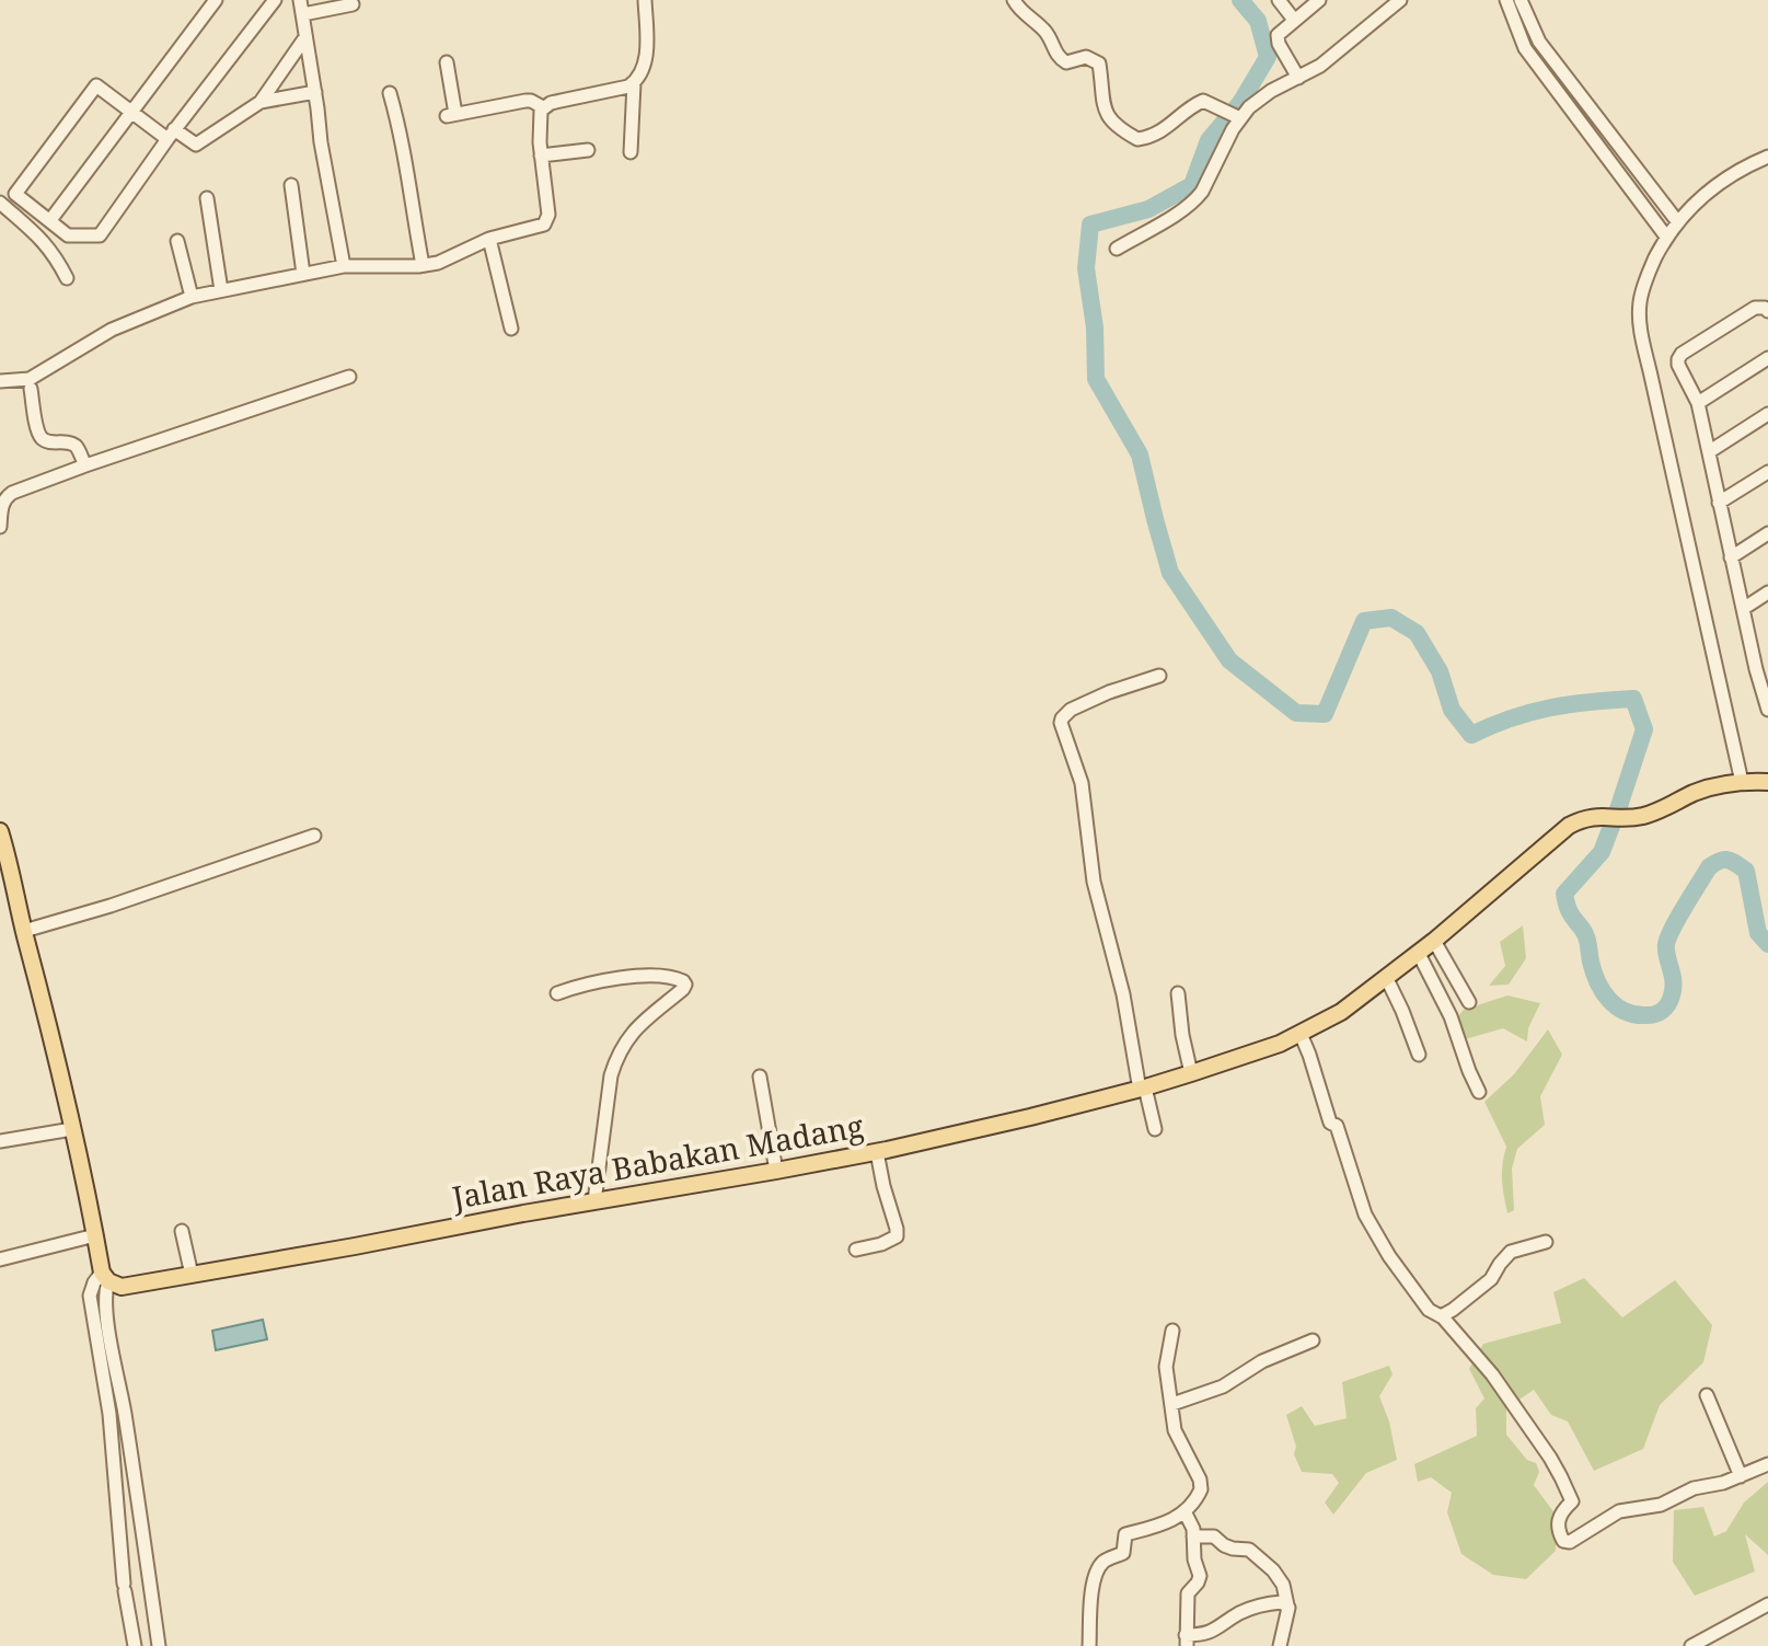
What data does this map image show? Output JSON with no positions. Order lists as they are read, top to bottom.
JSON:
{
  "streets": {
    "main road": ["Jalan Raya Babakan Madang"]
  }
}
